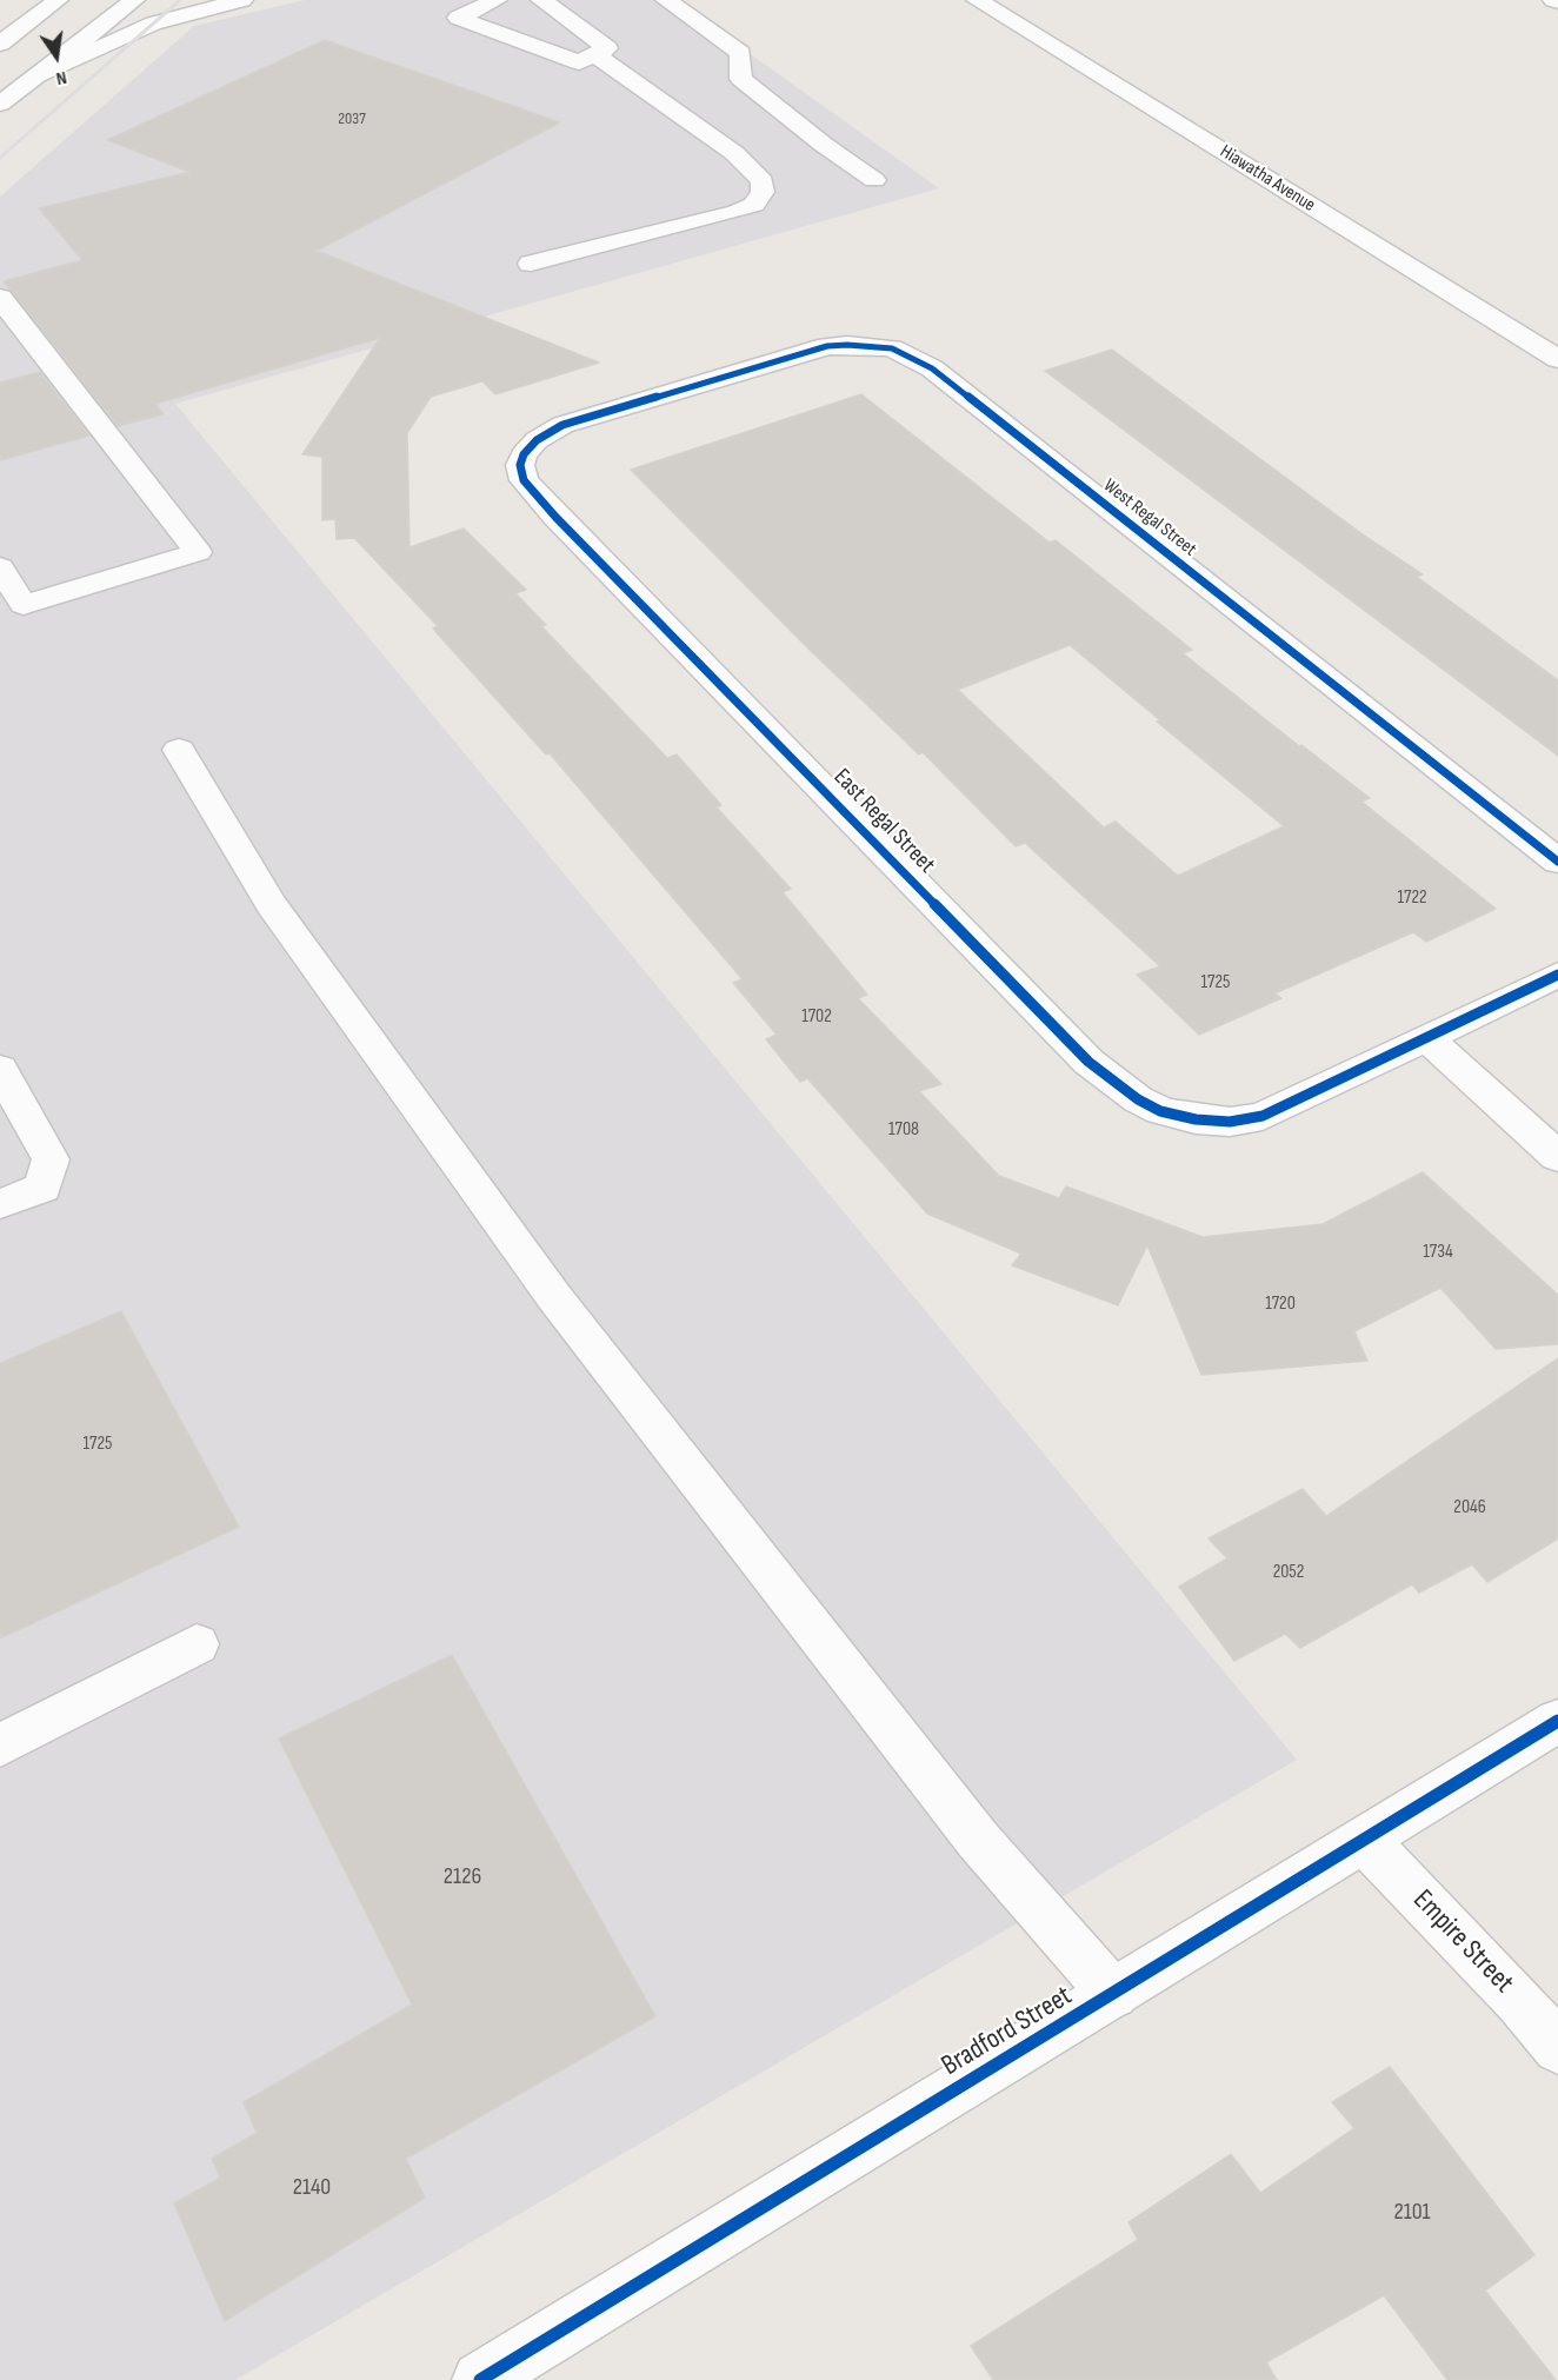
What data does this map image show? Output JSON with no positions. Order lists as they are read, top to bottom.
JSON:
{
  "streets": {
    "street": [
      "Hiawatha Avenue",
      "West Regal Street",
      "East Regal Street",
      "Empire Street",
      "Bradford Street"
    ]
  },
  "crossings": [
    ["West Regal Street", "East Regal Street"],
    ["Empire Street", "Bradford Street"]
  ],
  "house_numbers": [
    "2037",
    "1722",
    "1725",
    "1702",
    "1708",
    "1734",
    "1720",
    "1725",
    "2046",
    "2052",
    "2126",
    "2140",
    "2101"
  ],
  "north": "bottom"
}
